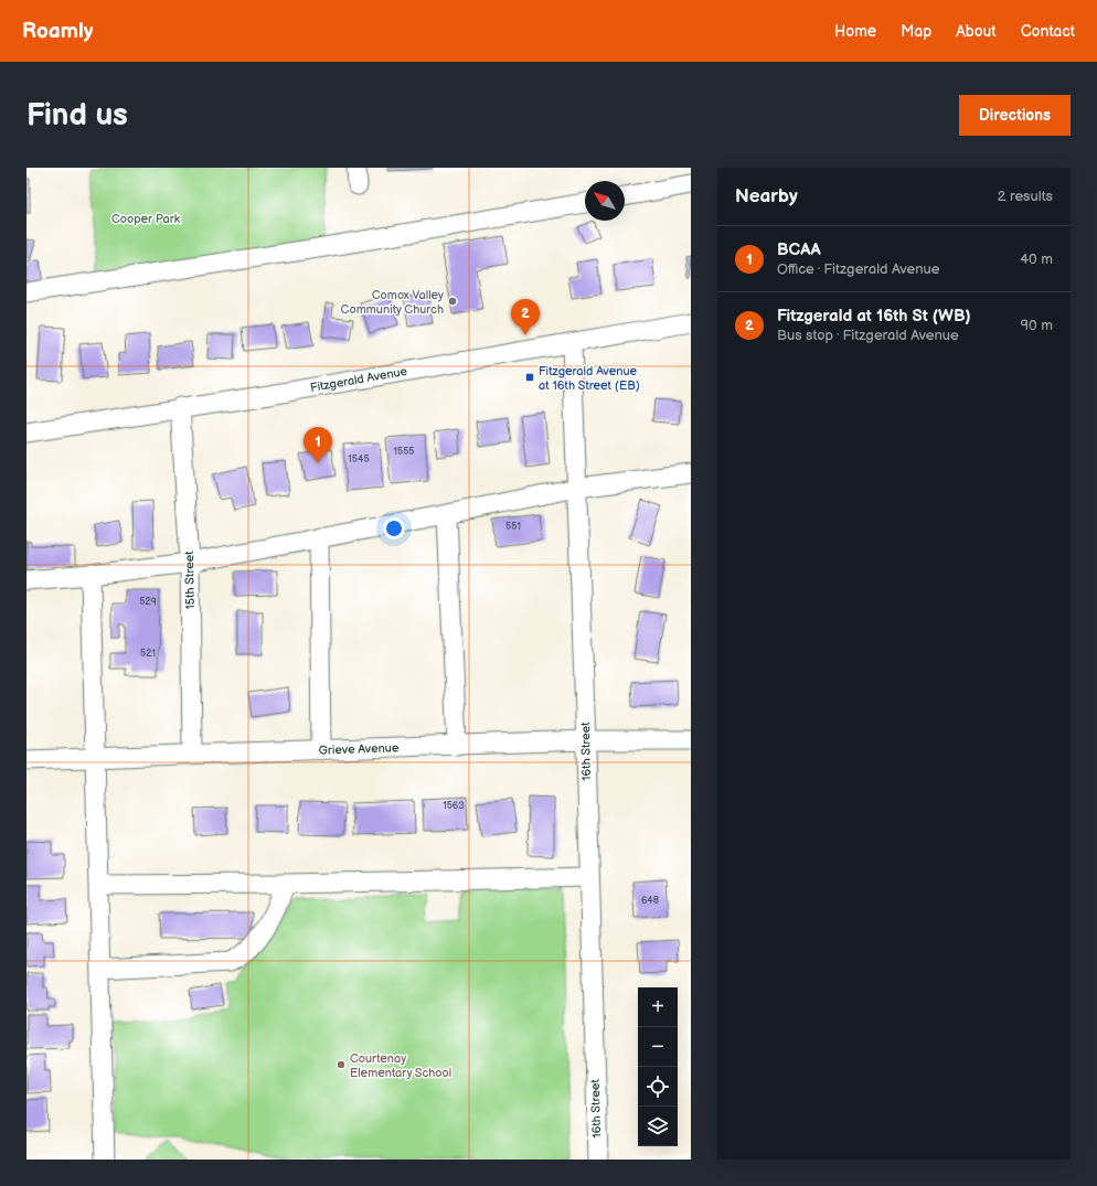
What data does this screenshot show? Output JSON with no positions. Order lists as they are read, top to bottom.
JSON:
{
  "streets": {
    "street": [
      "Fitzgerald Avenue",
      "15th Street",
      "Grieve Avenue",
      "16th Street"
    ]
  },
  "crossings": [
    ["Fitzgerald Avenue", "15th Street"],
    ["Fitzgerald Avenue", "16th Street"],
    ["15th Street", "Grieve Avenue"],
    ["Grieve Avenue", "16th Street"]
  ],
  "parks": ["Cooper Park"],
  "places": {
    "other": ["Comox Valley Community Church", "Courtenay Elementary School"],
    "transit": ["Fitzgerald Avenue at 16th Street (EB)"]
  },
  "house_numbers": [
    "1555",
    "1545",
    "551",
    "529",
    "521",
    "1563",
    "648"
  ],
  "north": "top left",
  "page": {
    "header": "Roamly",
    "nav": [
      "Home",
      "Map",
      "About",
      "Contact"
    ],
    "buttons": "Directions",
    "title": "Find us",
    "heading": ["Nearby", "2 results"],
    "list": [
      {
        "mark": "1",
        "name": "BCAA",
        "note": "Office · Fitzgerald Avenue",
        "value": "40 m"
      },
      {
        "mark": "2",
        "name": "Fitzgerald at 16th St (WB)",
        "note": "Bus stop · Fitzgerald Avenue",
        "value": "90 m"
      }
    ],
    "pins": ["2", "1"],
    "map_buttons": ["+", "−"]
  }
}
